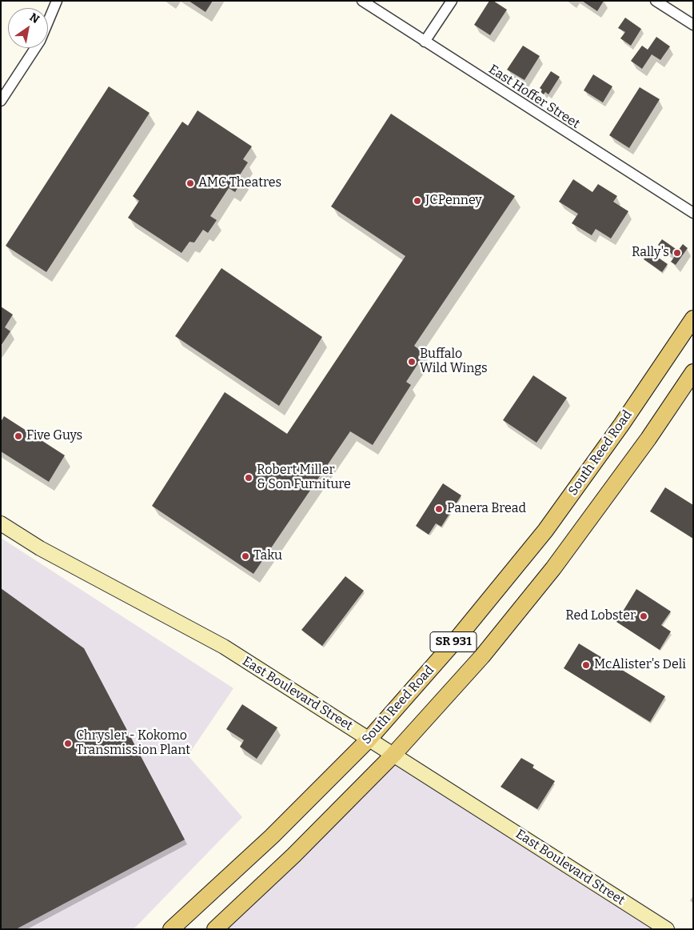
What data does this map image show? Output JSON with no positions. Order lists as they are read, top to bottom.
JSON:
{
  "streets": {
    "main road": ["South Reed Road", "SR 931", "East Boulevard Street"],
    "street": ["East Hoffer Street"]
  },
  "crossings": [
    ["South Reed Road", "East Boulevard Street"],
    ["SR 931", "East Boulevard Street"]
  ],
  "places": [
    "AMC Theatres",
    "JCPenney",
    "Rally's",
    "Buffalo Wild Wings",
    "Five Guys",
    "Robert Miller & Son Furniture",
    "Panera Bread",
    "Taku",
    "Red Lobster",
    "McAlister's Deli",
    "Chrysler - Kokomo Transmission Plant"
  ],
  "north": "top right"
}
